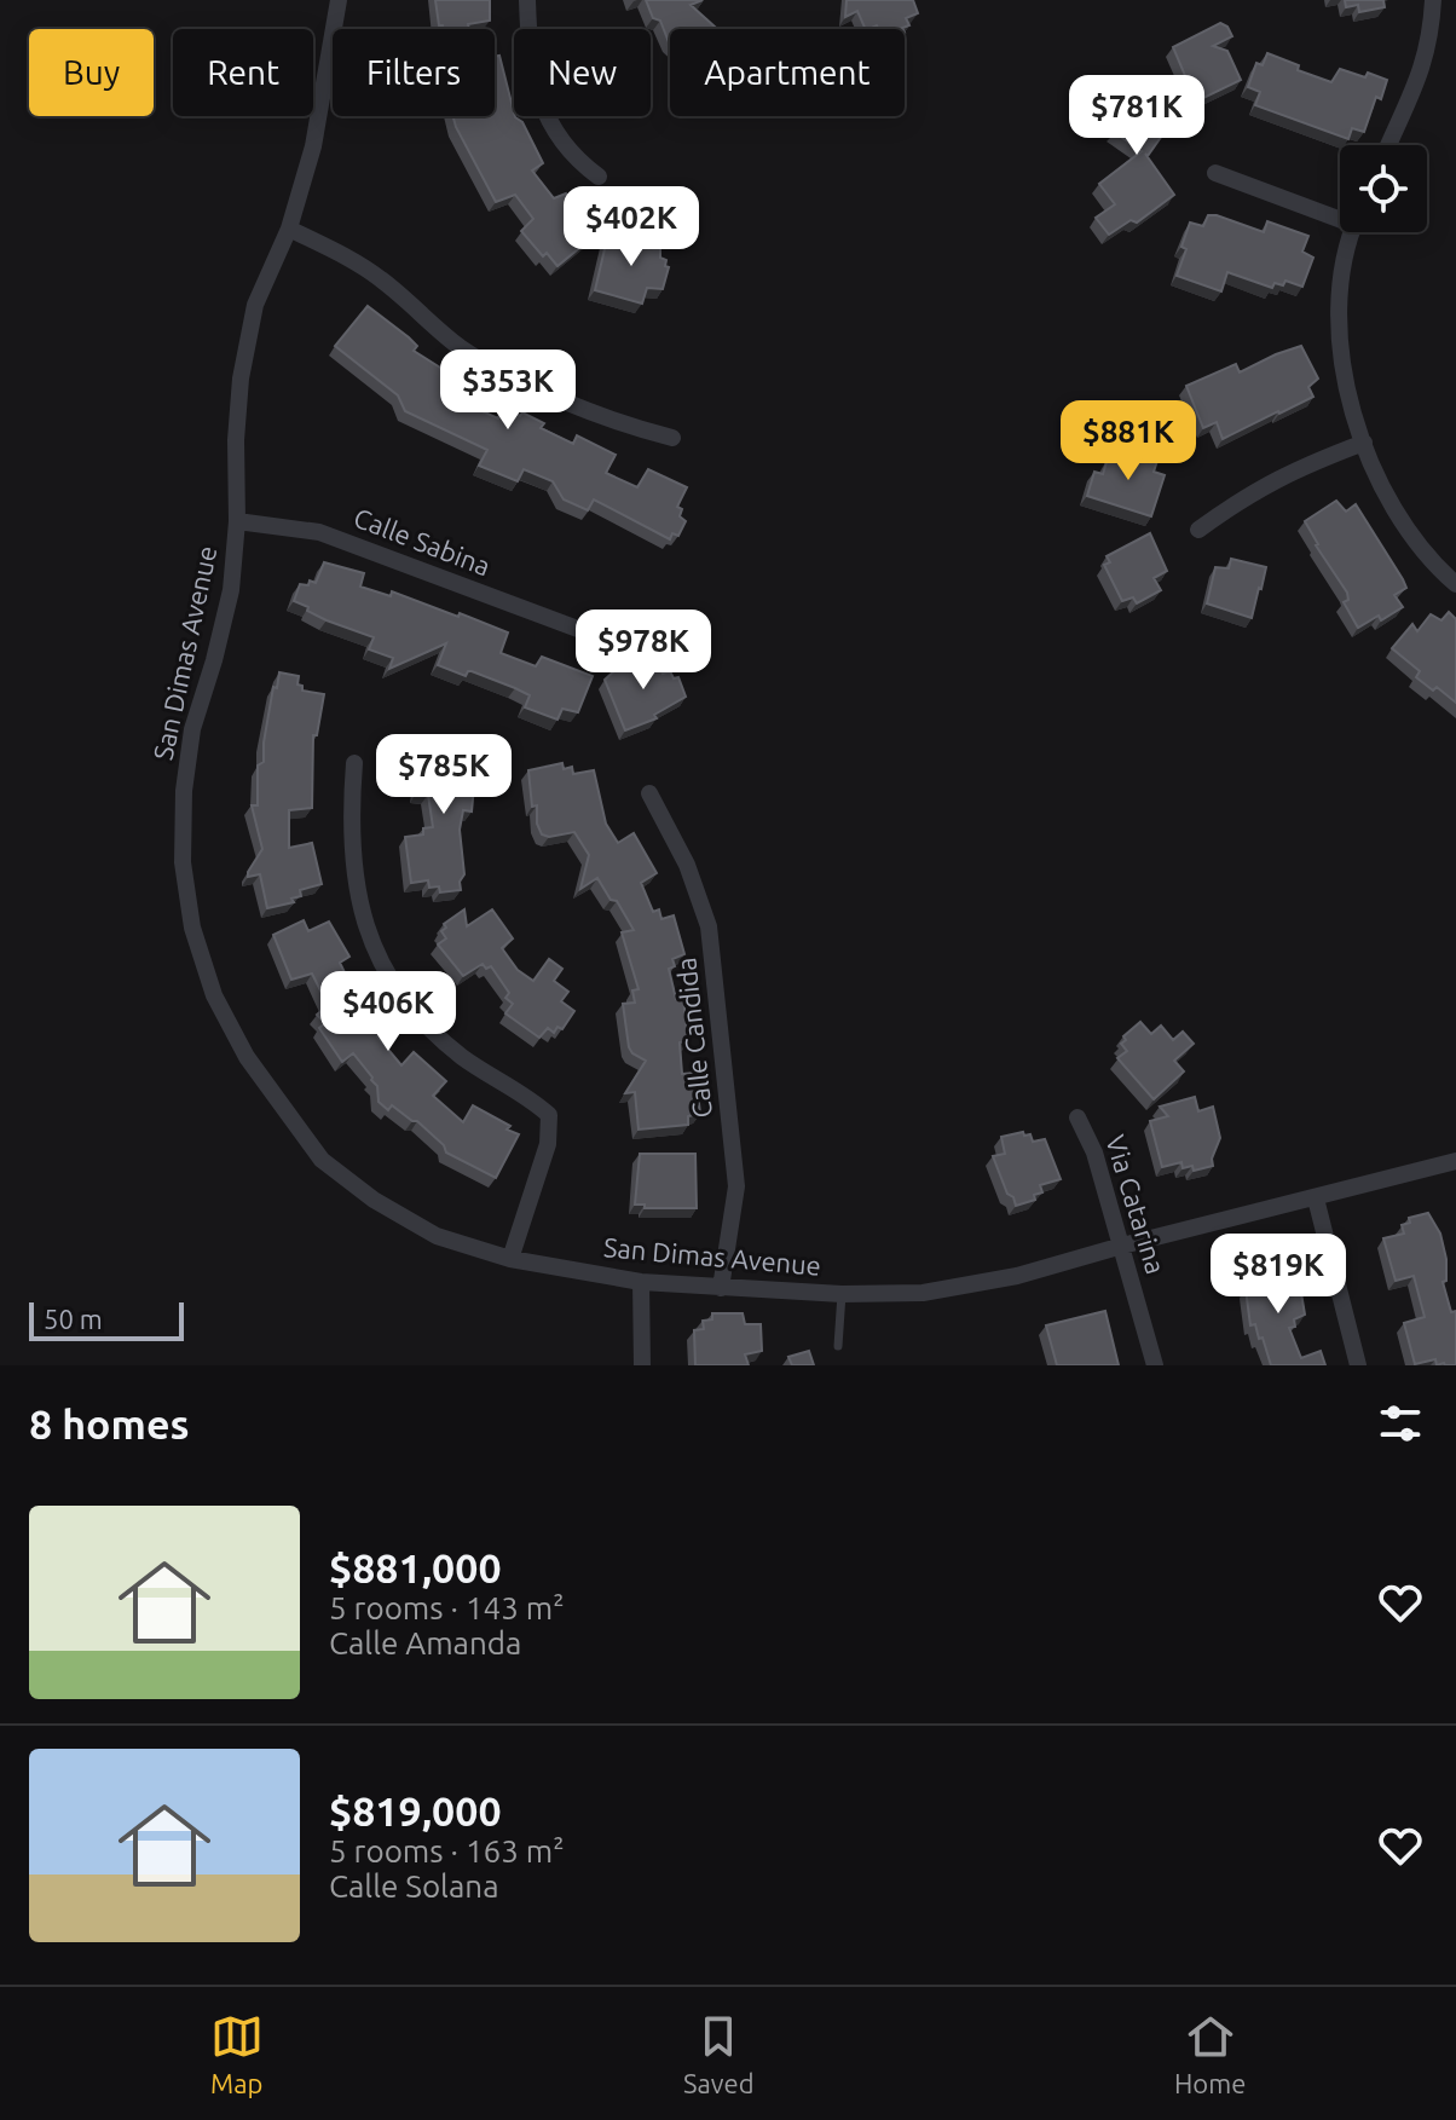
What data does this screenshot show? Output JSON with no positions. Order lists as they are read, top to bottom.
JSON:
{
  "streets": {
    "street": [
      "Calle Sabina",
      "San Dimas Avenue",
      "Calle Candida",
      "Via Catarina"
    ]
  },
  "crossings": [
    ["Calle Sabina", "San Dimas Avenue"],
    ["San Dimas Avenue", "Calle Candida"],
    ["San Dimas Avenue", "Via Catarina"]
  ],
  "scale_bar": "50 m",
  "page": {
    "chip": [
      "Buy",
      "Rent",
      "Filters",
      "New",
      "Apartment"
    ],
    "price": [
      "$781K",
      "$402K",
      "$353K",
      "$881K",
      "$978K",
      "$785K",
      "$406K",
      "$819K"
    ],
    "scale": "50 m",
    "heading": "8 homes",
    "list": [
      {
        "name": "$881,000",
        "note": "5 rooms · 143 m² · Calle Amanda"
      },
      {
        "name": "$819,000",
        "note": "5 rooms · 163 m² · Calle Solana"
      }
    ],
    "tabs": ["Map", "Saved", "Home"]
  }
}
